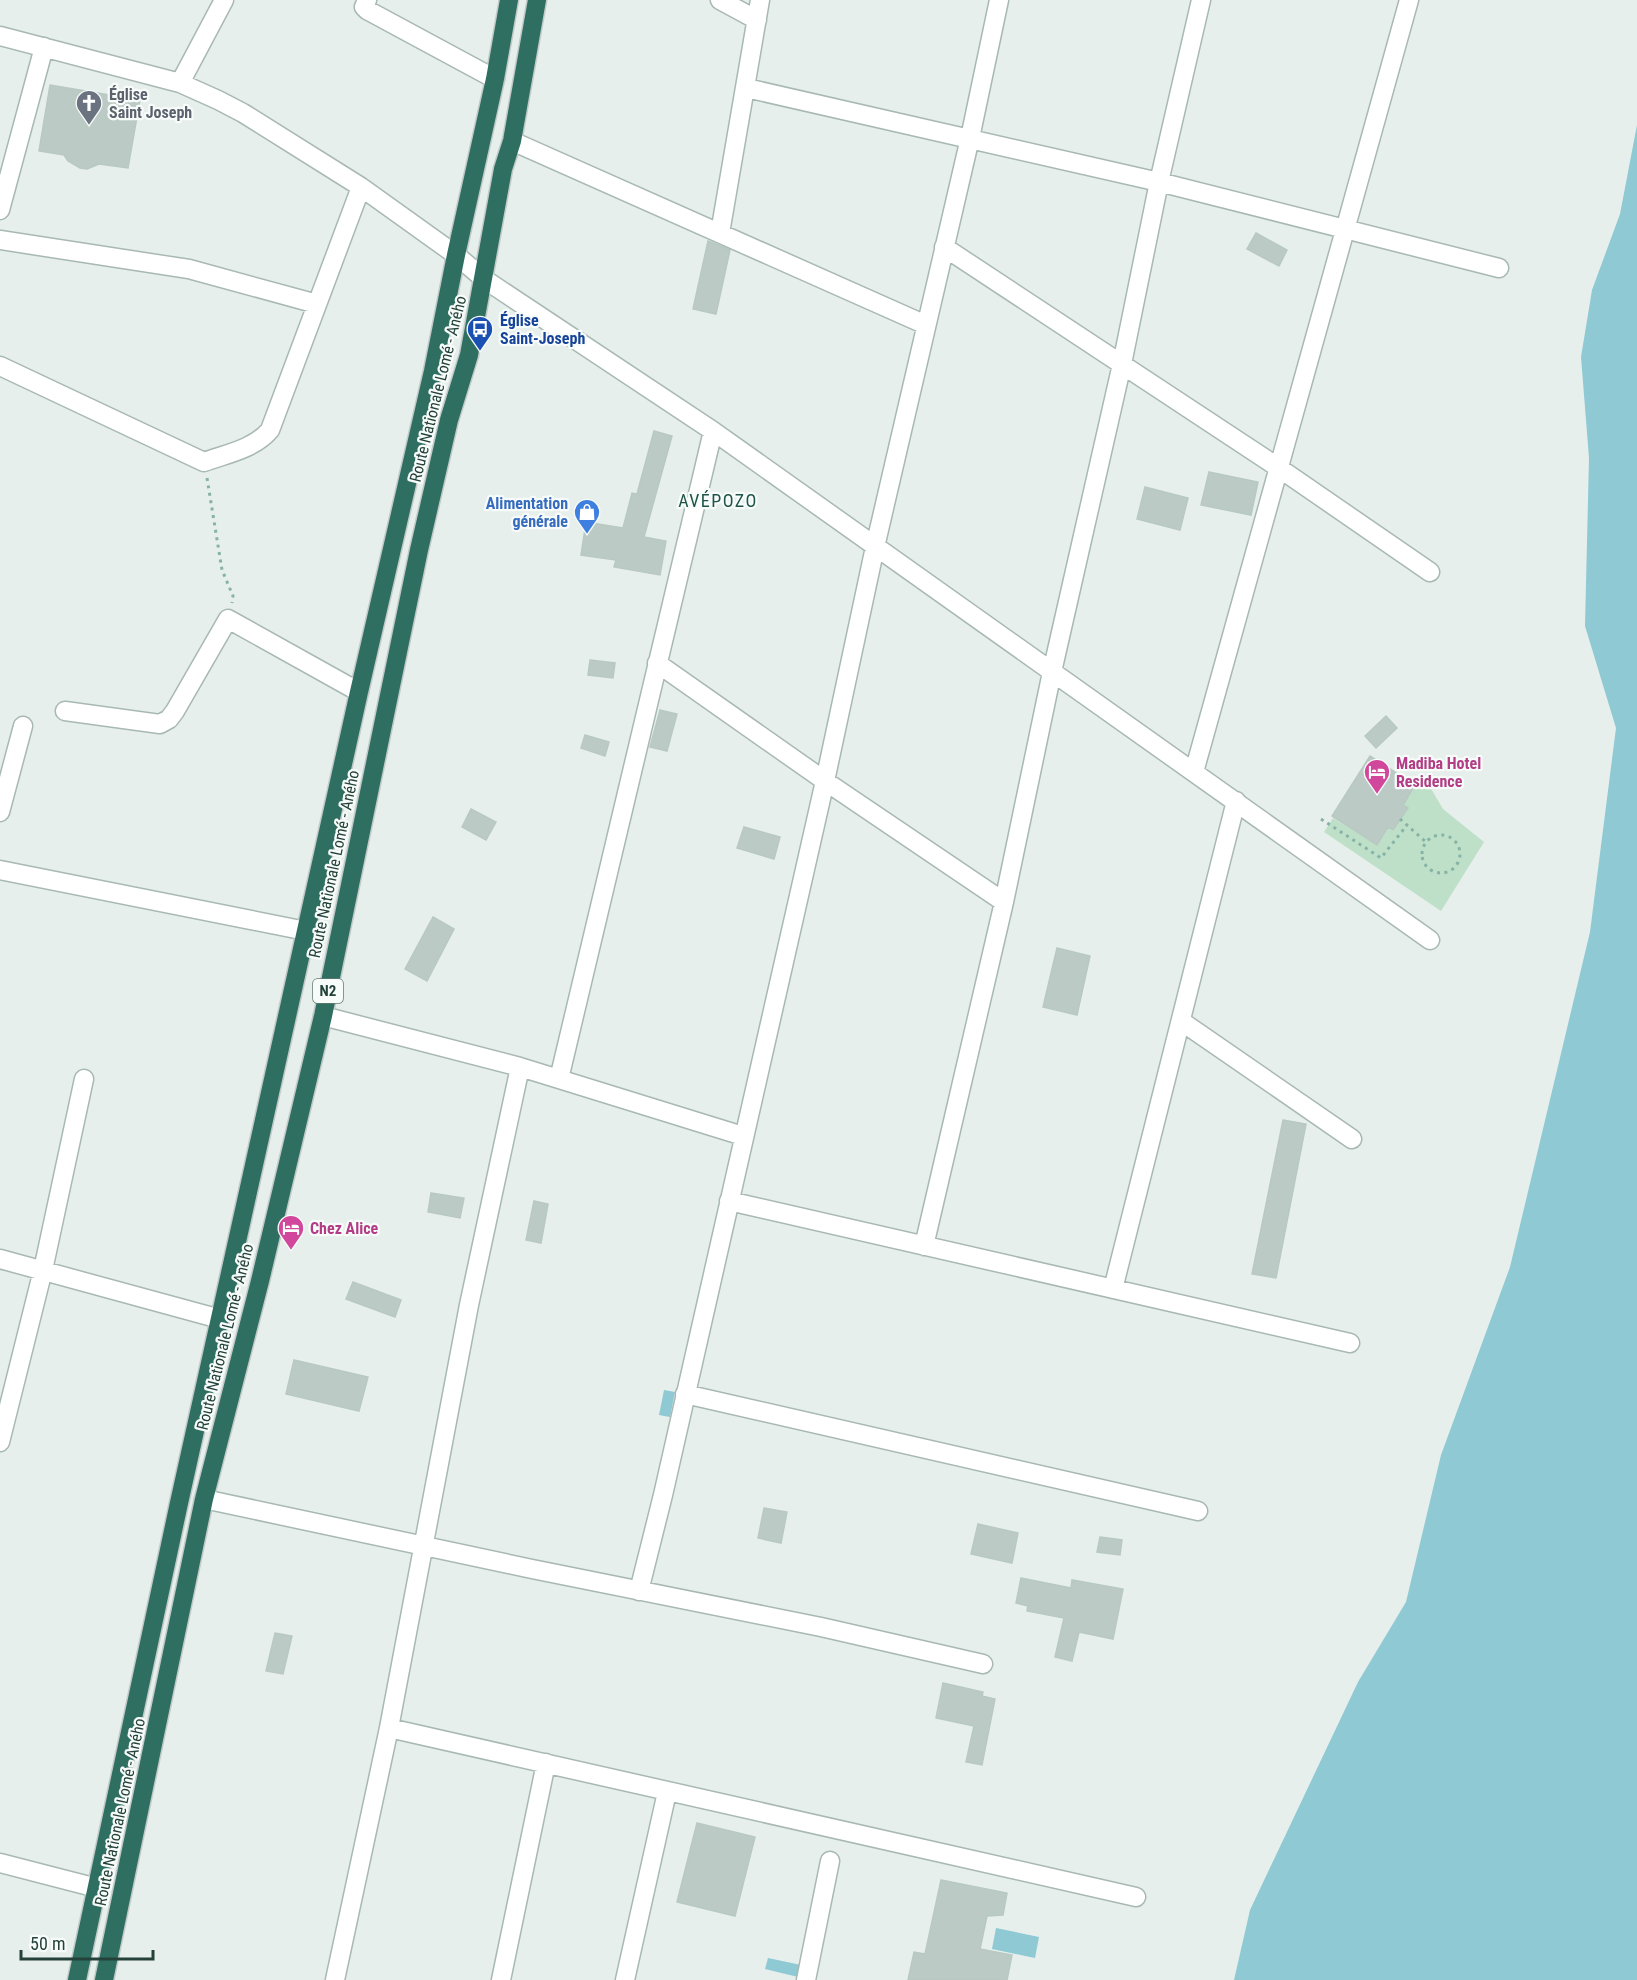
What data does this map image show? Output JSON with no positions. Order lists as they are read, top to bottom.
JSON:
{
  "streets": {
    "highway": ["Route Nationale Lomé - Aného", "N2"]
  },
  "districts": ["AVÉPOZO"],
  "places": {
    "church": ["Église Saint Joseph"],
    "bus stop": ["Église Saint-Joseph"],
    "shop": ["Alimentation générale"],
    "hotel": ["Madiba Hotel Residence", "Chez Alice"]
  },
  "scale_bar": "50 m"
}
